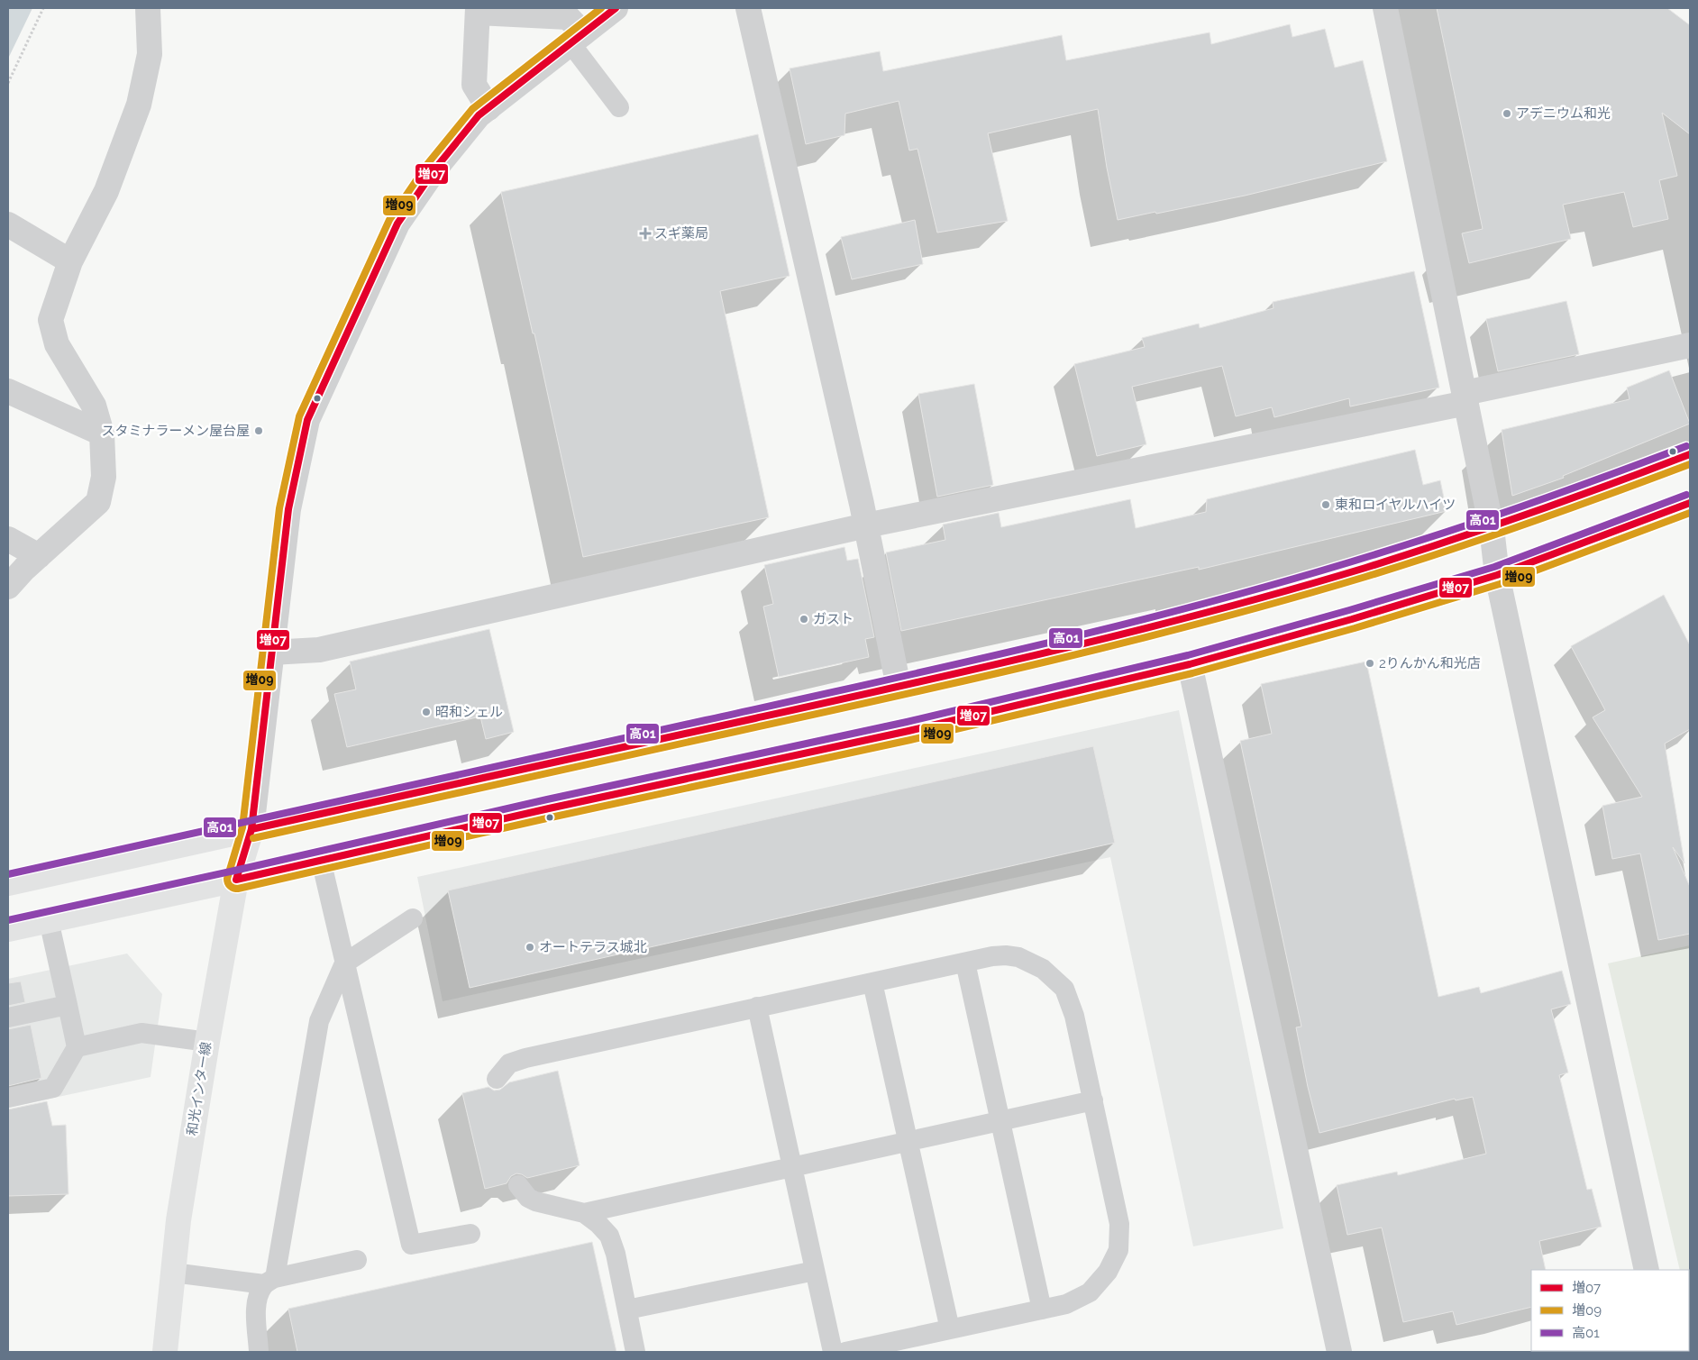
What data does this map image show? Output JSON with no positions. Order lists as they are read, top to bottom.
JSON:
{
  "streets": {
    "main road": ["和光インター線"]
  },
  "places": {
    "other": [
      "アデニウム和光",
      "スタミナラーメン屋台屋",
      "東和ロイヤルハイツ",
      "ガスト",
      "2りんかん和光店",
      "昭和シェル",
      "オートテラス城北"
    ],
    "health": ["スギ薬局"]
  },
  "lines": ["transit line 増07", "transit line 増09", "transit line 高01"],
  "legend": ["増07", "増09", "高01"]
}
